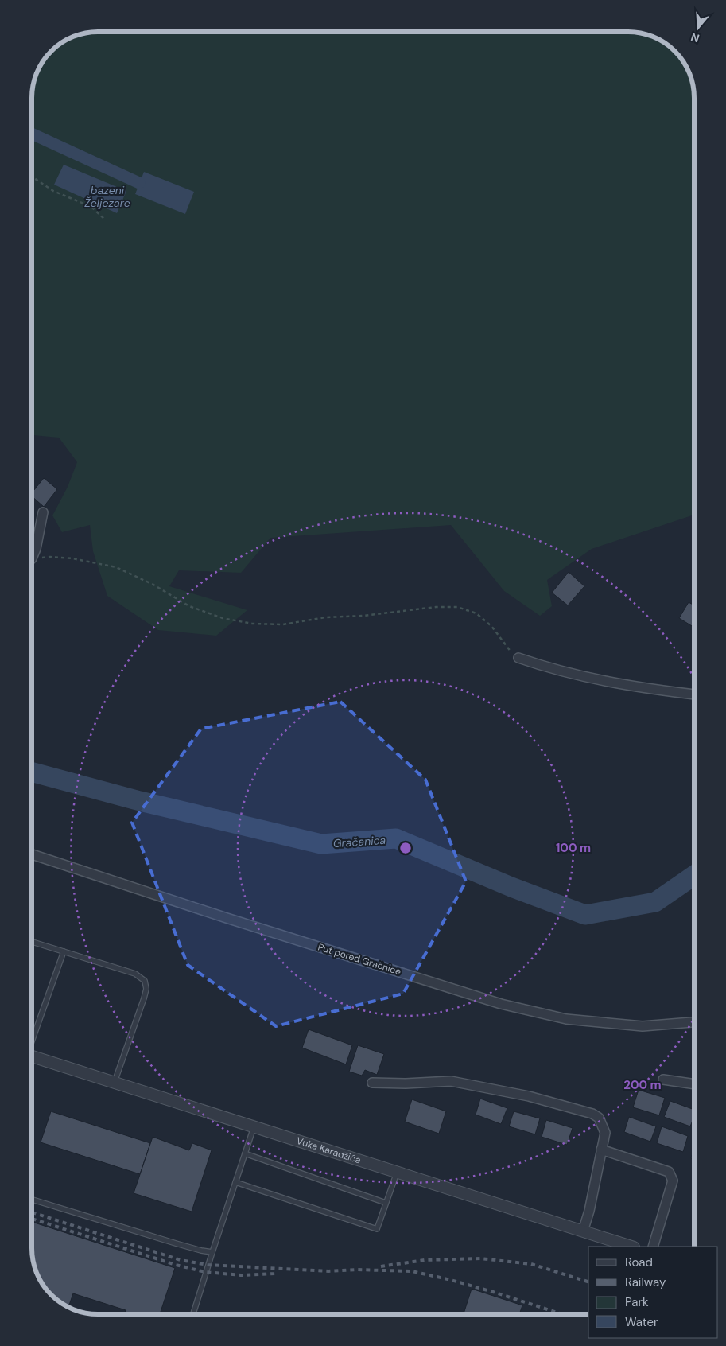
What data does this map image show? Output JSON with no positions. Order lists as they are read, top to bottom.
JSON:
{
  "streets": {
    "street": ["Put pored Gračnice", "Vuka Karadžića"]
  },
  "water": ["bazeni Željezare", "Gračanica"],
  "legend": [
    "Road",
    "Railway",
    "Park",
    "Water"
  ],
  "north": "bottom",
  "rings": ["100 m", "200 m"]
}
